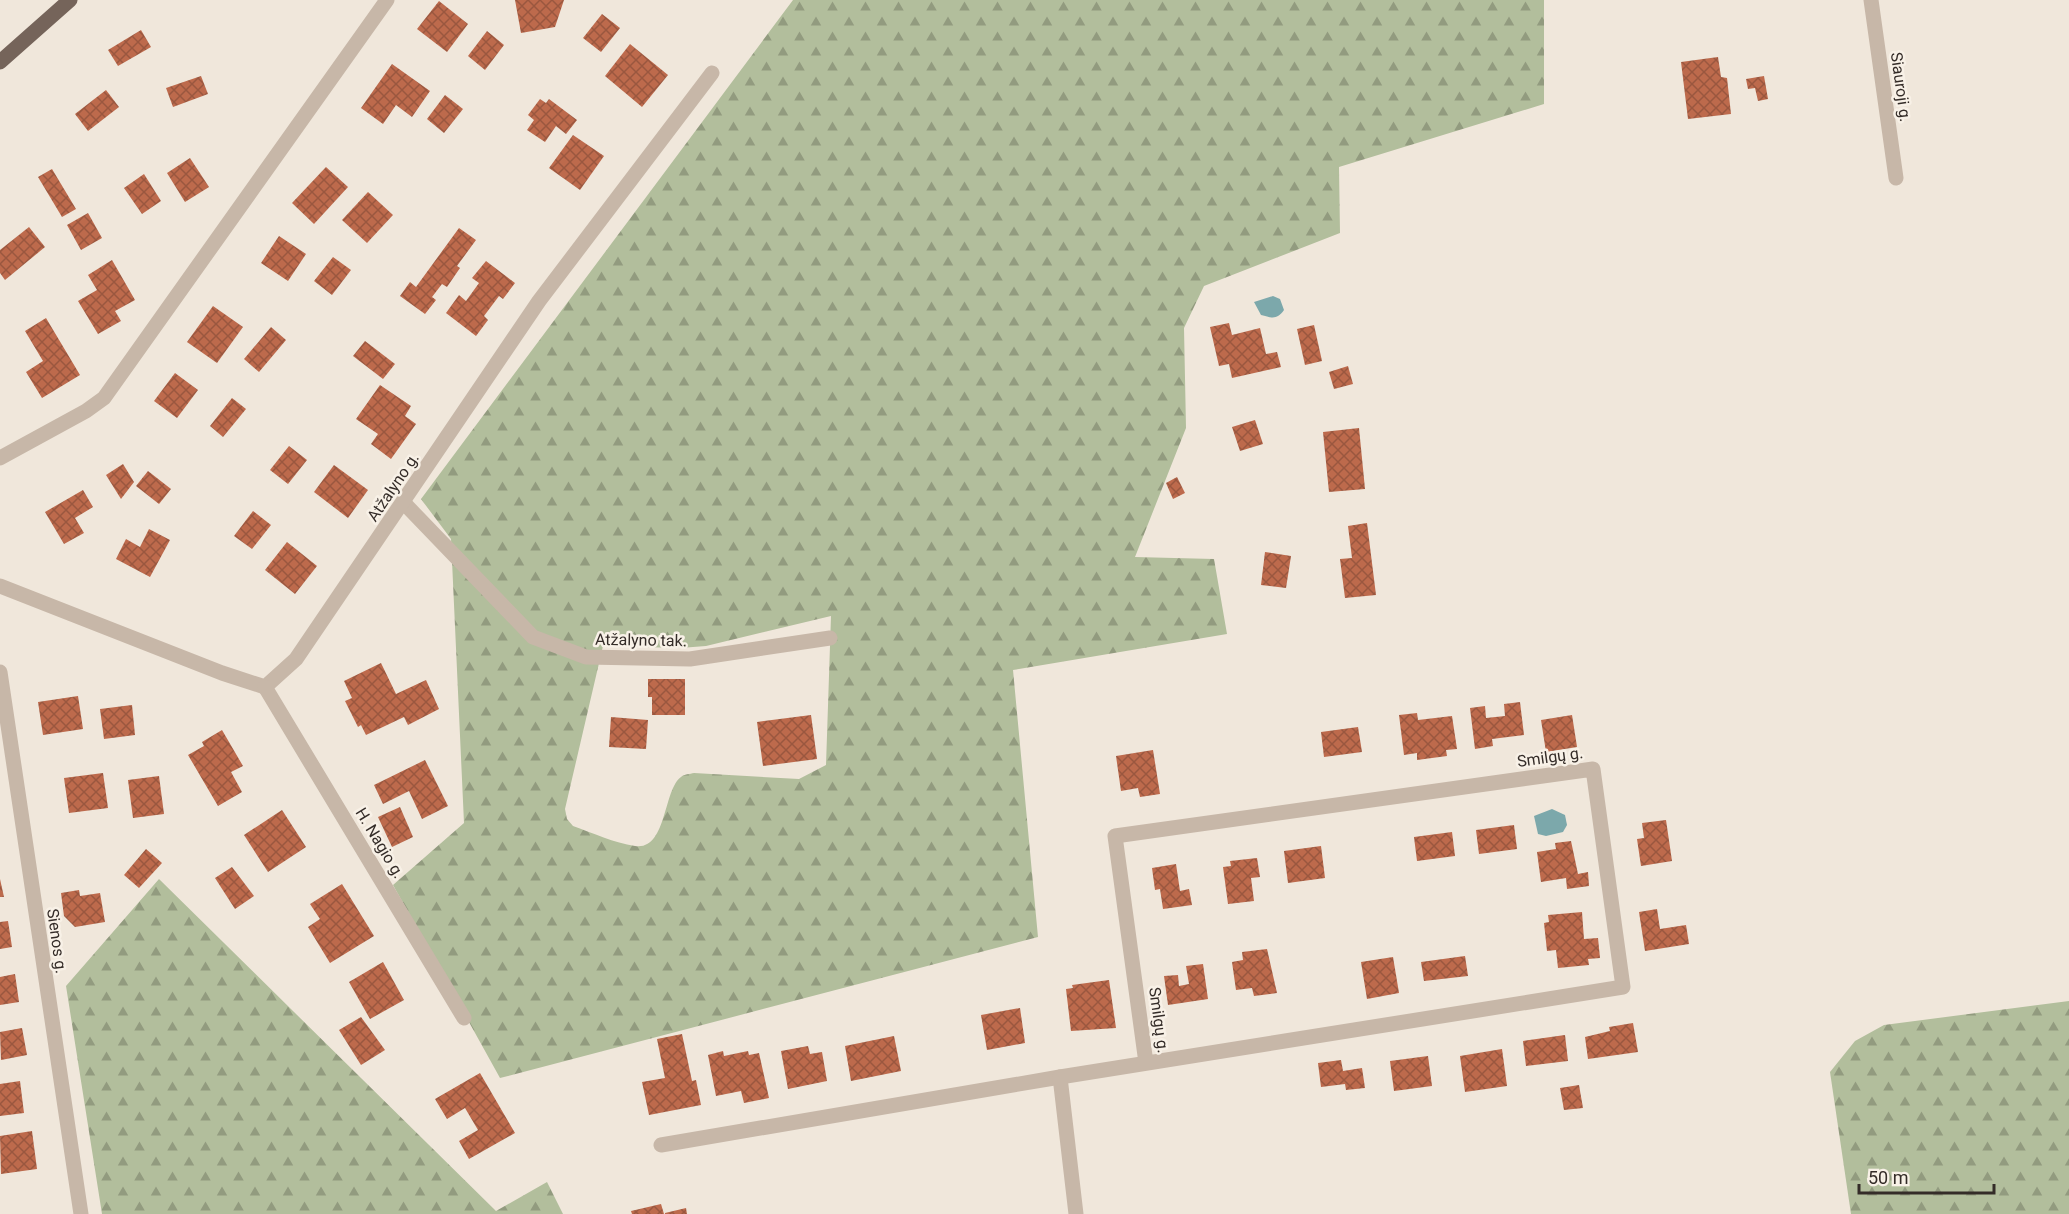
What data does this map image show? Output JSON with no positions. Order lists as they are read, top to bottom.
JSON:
{
  "streets": {
    "street": [
      "Siauroji g.",
      "Atžalyno g.",
      "Atžalyno tak.",
      "Smilgų g.",
      "H. Nagio g.",
      "Sienos g."
    ]
  },
  "crossings": [
    ["Atžalyno g.", "Atžalyno tak."],
    ["Atžalyno g.", "H. Nagio g."]
  ],
  "scale_bar": "50 m"
}
